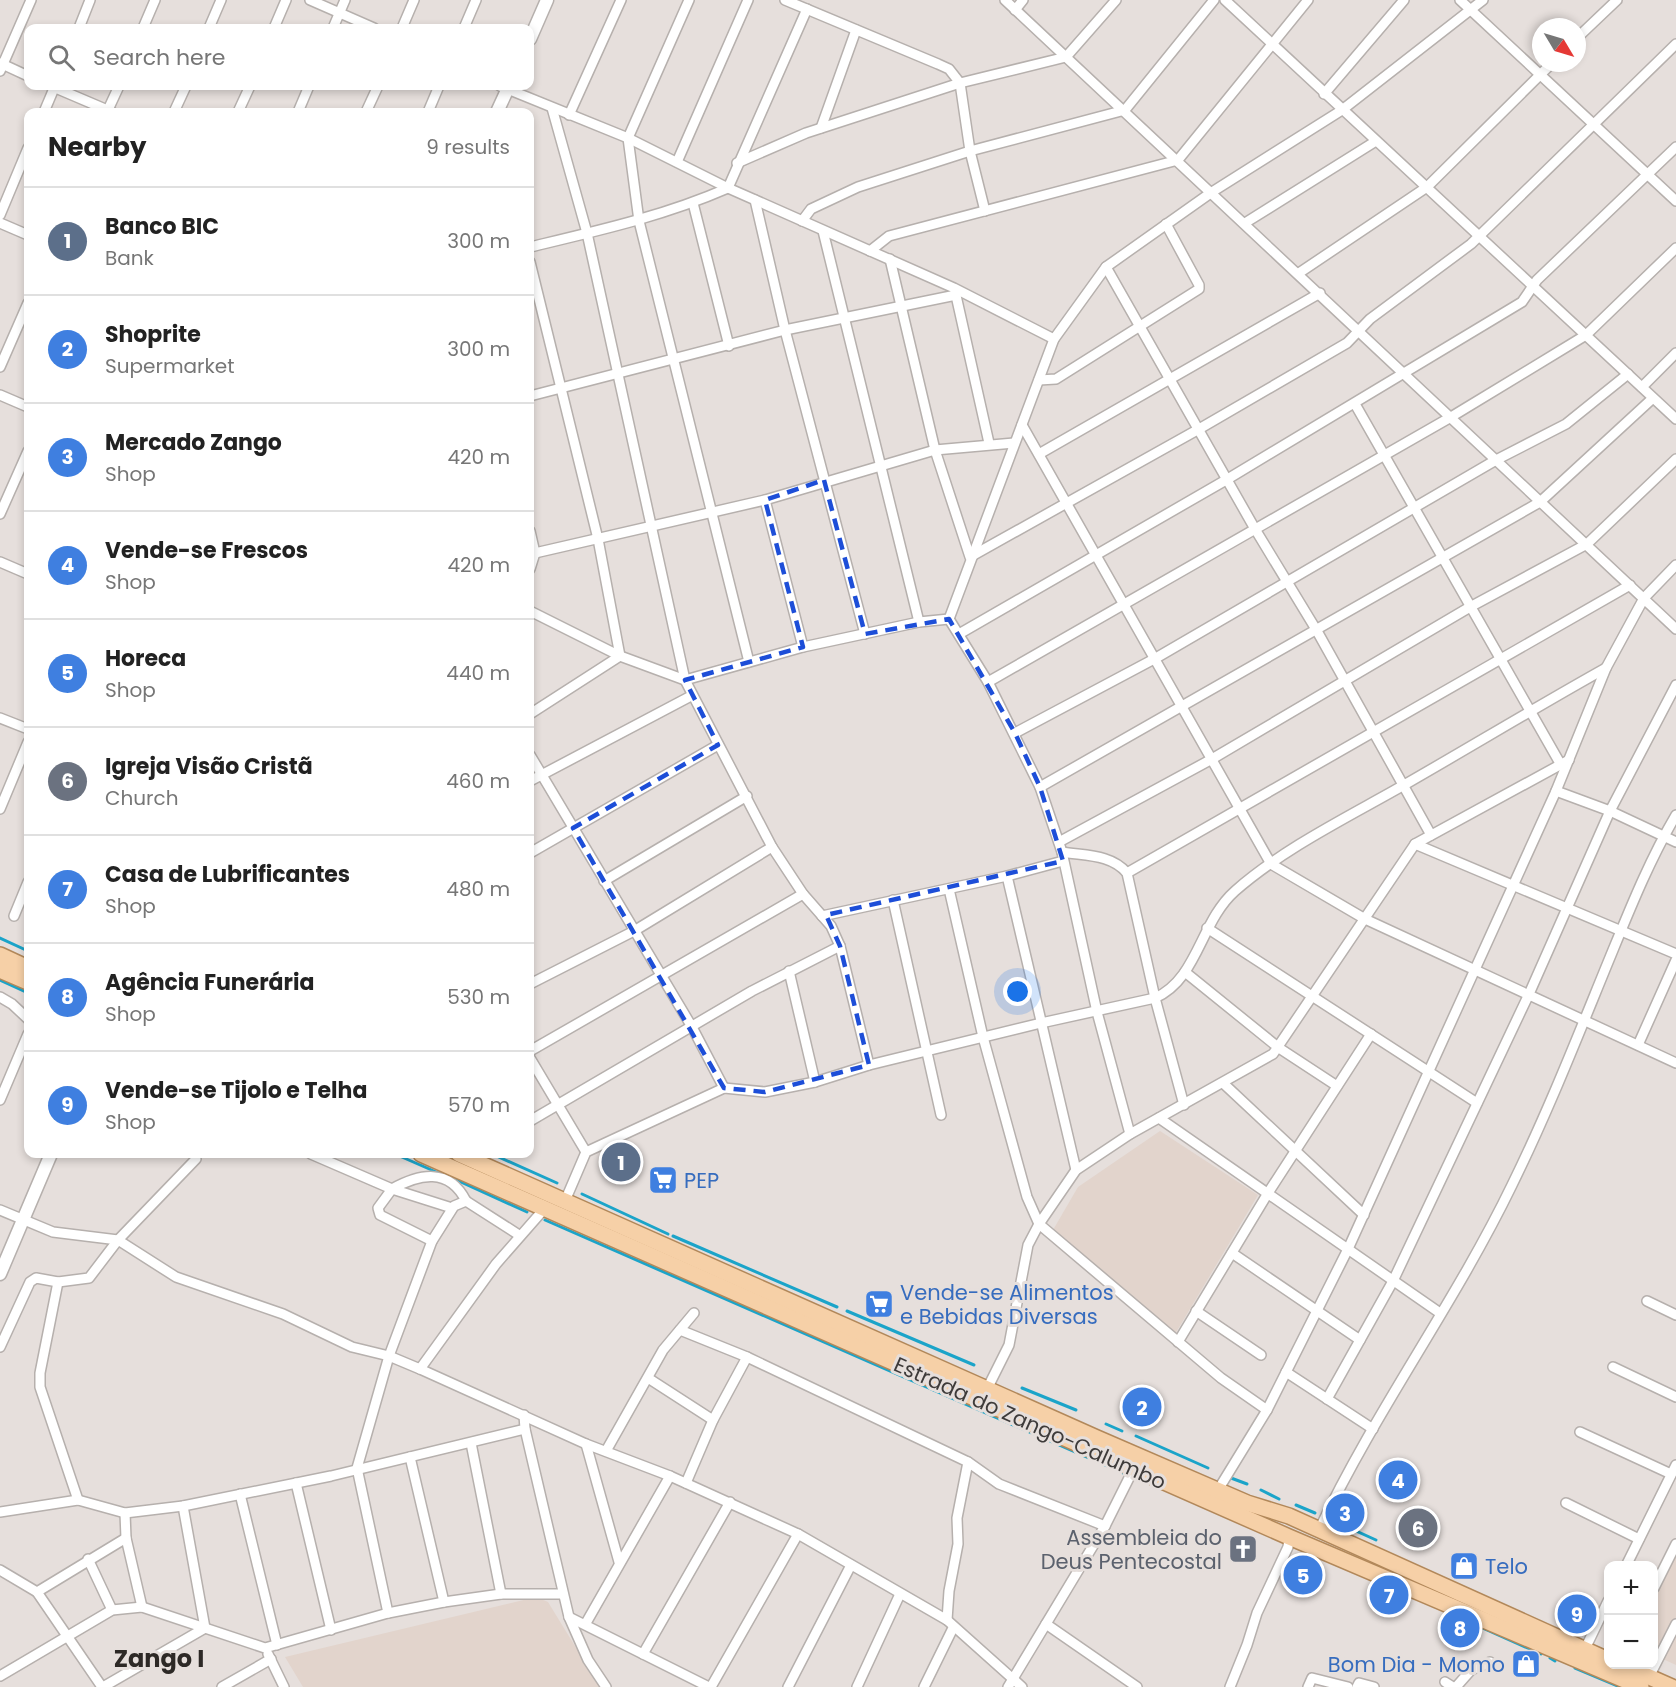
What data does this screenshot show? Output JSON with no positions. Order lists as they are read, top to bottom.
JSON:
{
  "streets": {
    "main road": ["Estrada do Zango-Calumbo"]
  },
  "districts": ["Zango I"],
  "places": {
    "supermarket": ["PEP", "Vende-se Alimentos e Bebidas Diversas"],
    "church": ["Assembleia do Deus Pentecostal"],
    "shop": ["Telo", "Bom Dia - Momo"]
  },
  "north": "bottom right",
  "page": {
    "search": "Search here",
    "heading": ["Nearby", "9 results"],
    "list": [
      {
        "mark": "1",
        "name": "Banco BIC",
        "note": "Bank",
        "value": "300 m"
      },
      {
        "mark": "2",
        "name": "Shoprite",
        "note": "Supermarket",
        "value": "300 m"
      },
      {
        "mark": "3",
        "name": "Mercado Zango",
        "note": "Shop",
        "value": "420 m"
      },
      {
        "mark": "4",
        "name": "Vende-se Frescos",
        "note": "Shop",
        "value": "420 m"
      },
      {
        "mark": "5",
        "name": "Horeca",
        "note": "Shop",
        "value": "440 m"
      },
      {
        "mark": "6",
        "name": "Igreja Visão Cristã",
        "note": "Church",
        "value": "460 m"
      },
      {
        "mark": "7",
        "name": "Casa de Lubrificantes",
        "note": "Shop",
        "value": "480 m"
      },
      {
        "mark": "8",
        "name": "Agência Funerária",
        "note": "Shop",
        "value": "530 m"
      },
      {
        "mark": "9",
        "name": "Vende-se Tijolo e Telha",
        "note": "Shop",
        "value": "570 m"
      }
    ],
    "pins": [
      "1",
      "2",
      "4",
      "3",
      "6",
      "5",
      "7",
      "9",
      "8"
    ],
    "map_buttons": ["+", "−"]
  }
}
